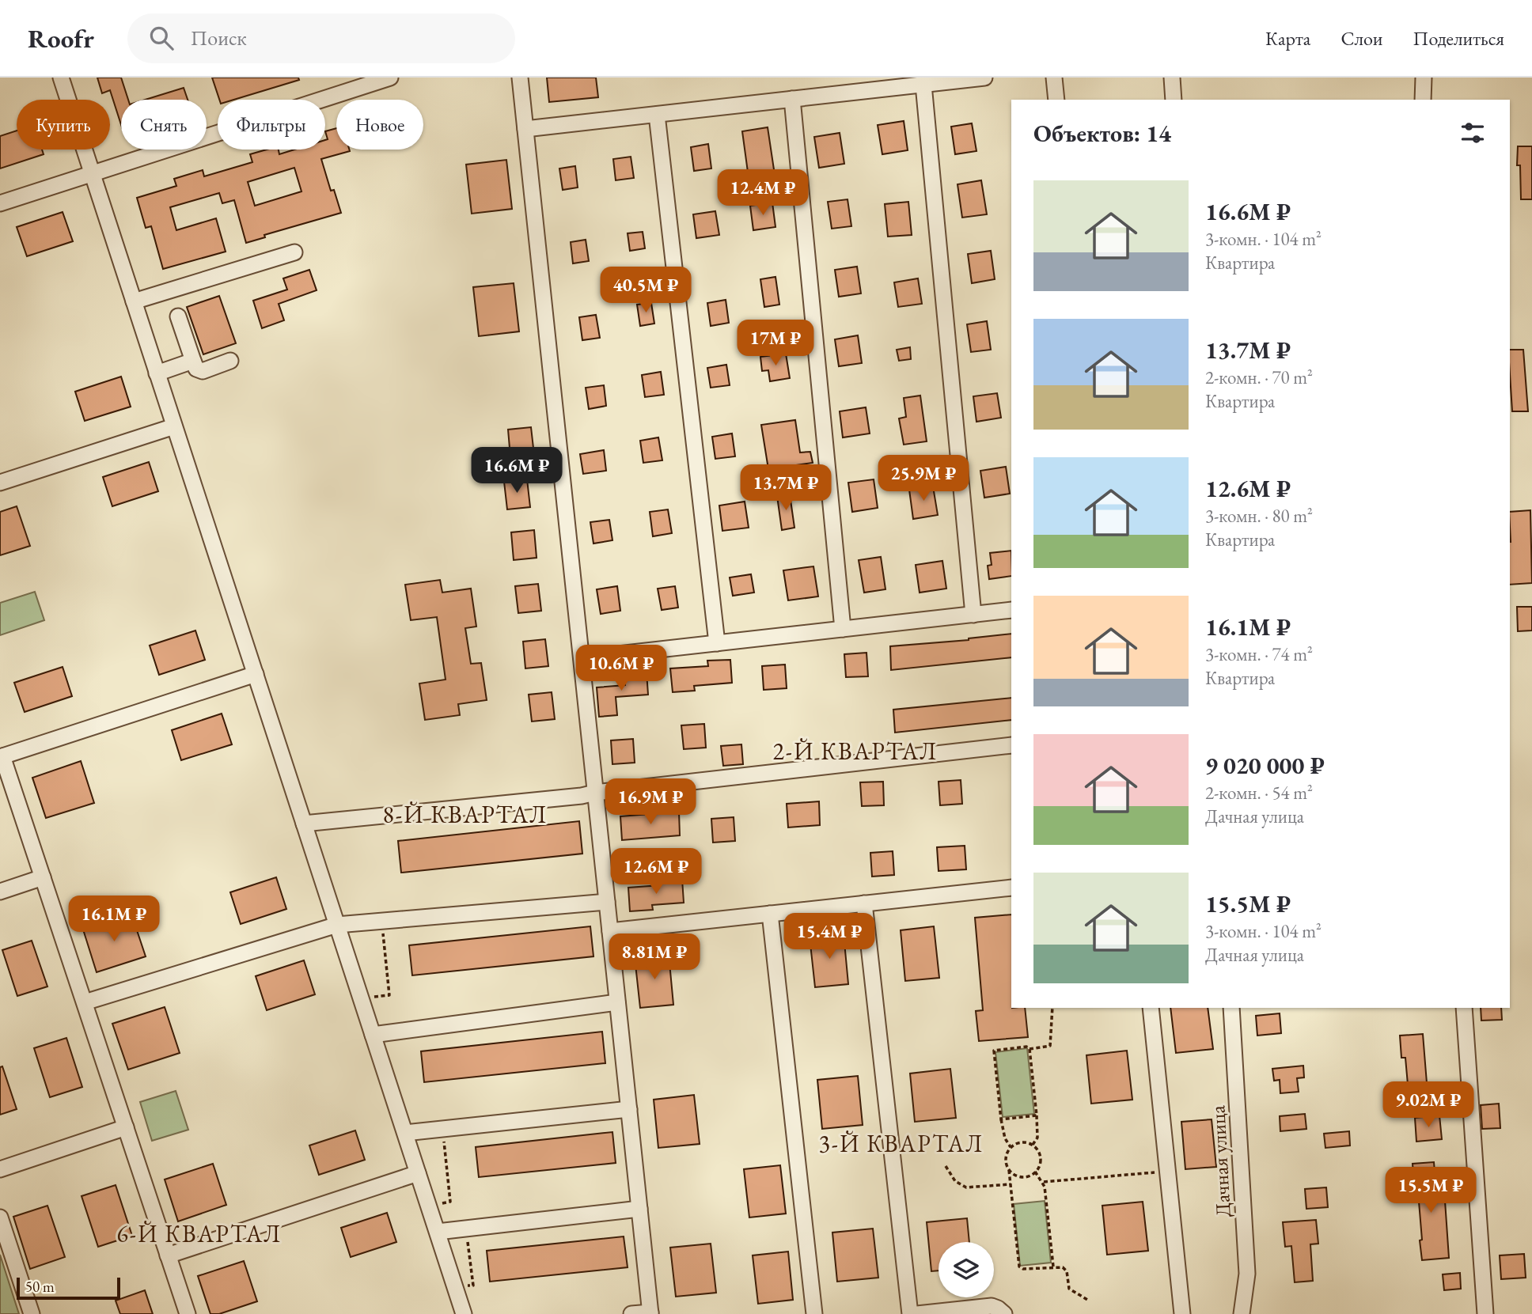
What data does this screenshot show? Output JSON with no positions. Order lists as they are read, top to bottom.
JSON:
{
  "streets": {
    "street": ["Дачная улица"]
  },
  "districts": [
    "2-Й КВАРТАЛ",
    "8-Й КВАРТАЛ",
    "3-Й КВАРТАЛ",
    "6-Й КВАРТАЛ"
  ],
  "scale_bar": "50 m",
  "page": {
    "header": "Roofr",
    "search": "Поиск",
    "nav": ["Карта", "Слои", "Поделиться"],
    "chip": [
      "Купить",
      "Снять",
      "Фильтры",
      "Новое"
    ],
    "heading": "Объектов: 14",
    "list": [
      {
        "name": "16.6M ₽",
        "note": "3-комн. · 104 m² · Квартира"
      },
      {
        "name": "13.7M ₽",
        "note": "2-комн. · 70 m² · Квартира"
      },
      {
        "name": "12.6M ₽",
        "note": "3-комн. · 80 m² · Квартира"
      },
      {
        "name": "16.1M ₽",
        "note": "3-комн. · 74 m² · Квартира"
      },
      {
        "name": "9 020 000 ₽",
        "note": "2-комн. · 54 m² · Дачная улица"
      },
      {
        "name": "15.5M ₽",
        "note": "3-комн. · 104 m² · Дачная улица"
      }
    ],
    "price": [
      "12.4M ₽",
      "40.5M ₽",
      "17M ₽",
      "16.6M ₽",
      "25.9M ₽",
      "13.7M ₽",
      "10.6M ₽",
      "16.9M ₽",
      "12.6M ₽",
      "16.1M ₽",
      "15.4M ₽",
      "8.81M ₽",
      "9.02M ₽",
      "15.5M ₽"
    ],
    "scale": "50 m"
  }
}
